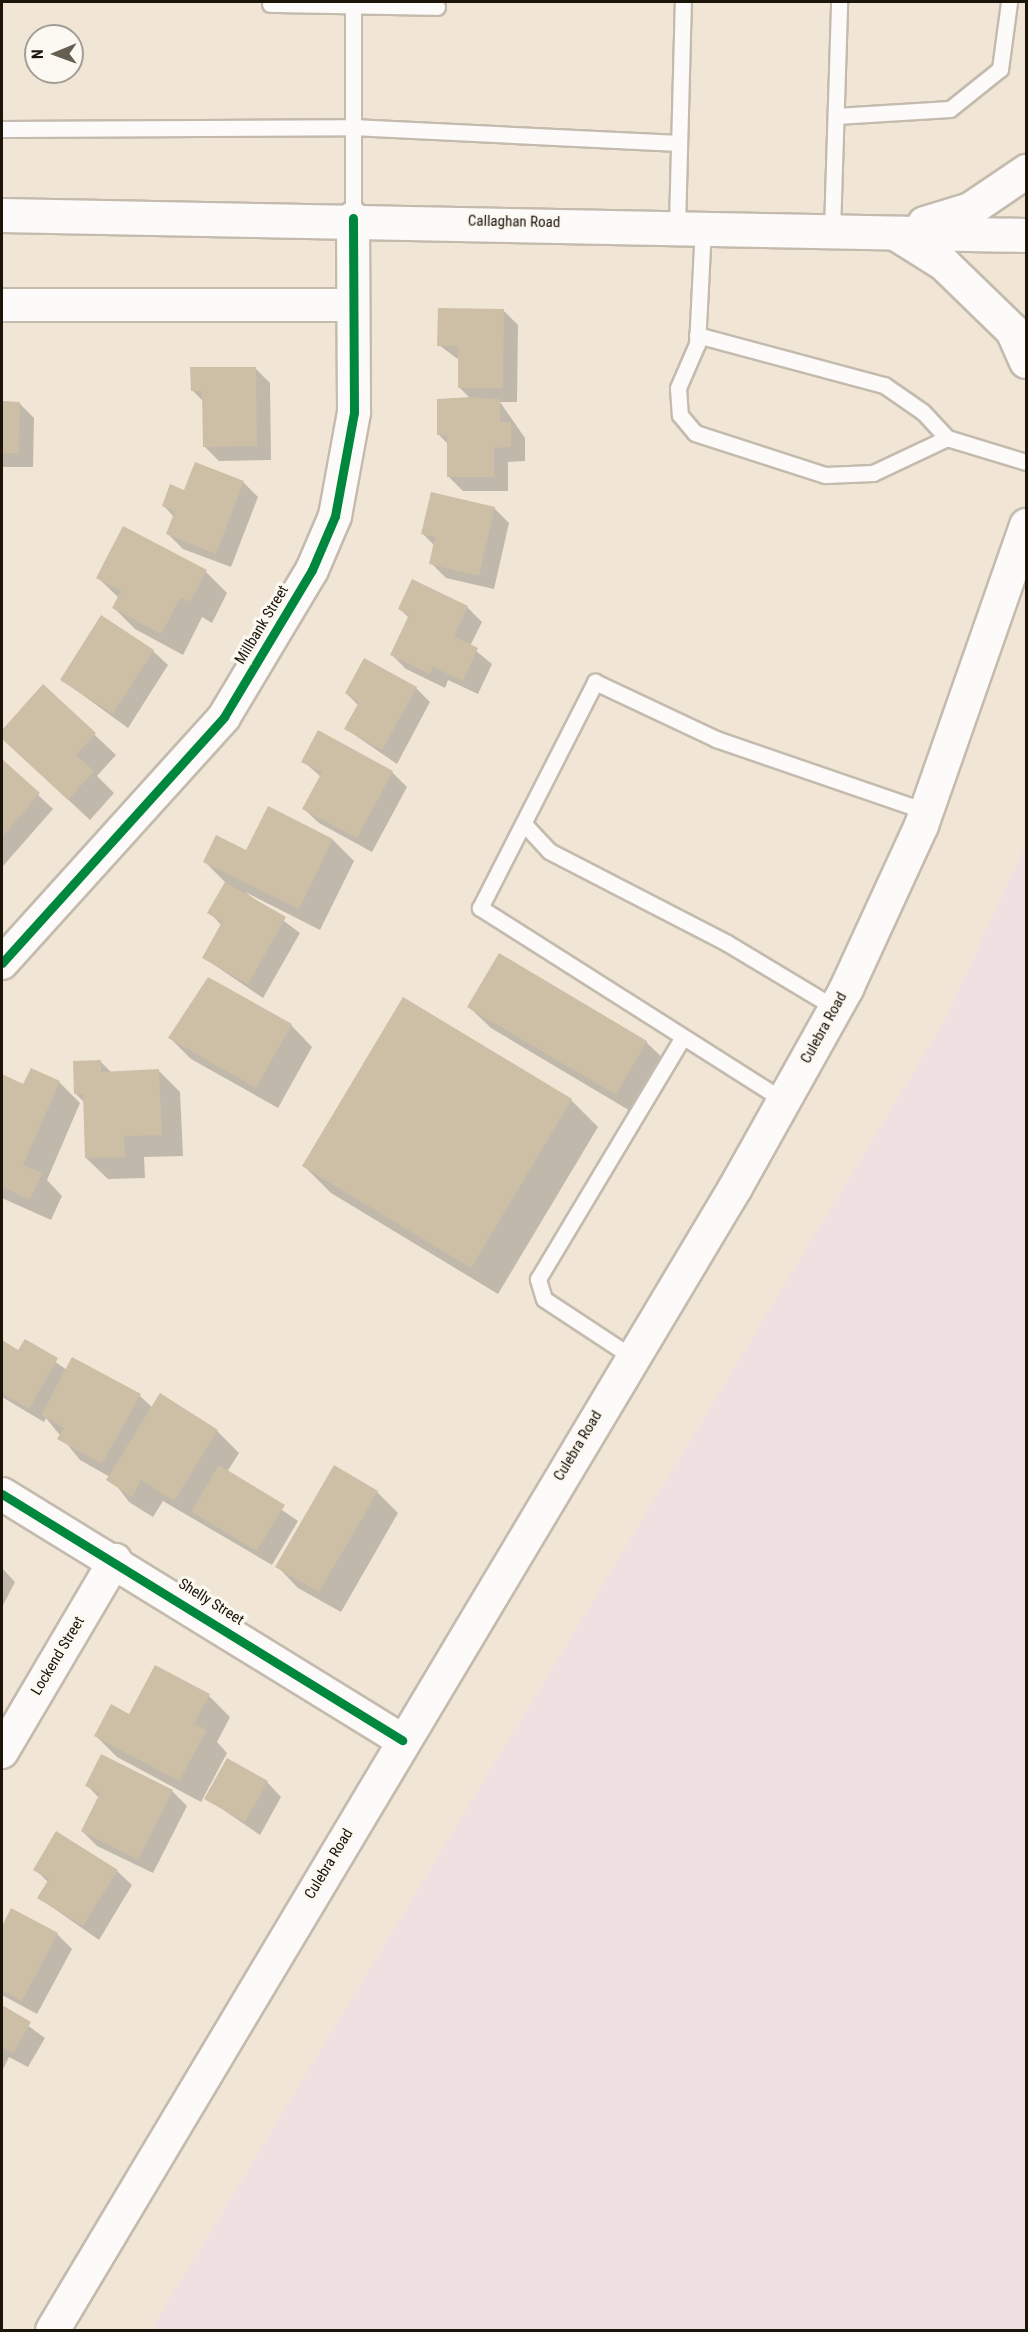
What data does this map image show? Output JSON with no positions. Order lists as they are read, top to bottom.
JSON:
{
  "streets": {
    "main road": ["Callaghan Road", "Culebra Road"],
    "street": ["Millbank Street", "Shelly Street", "Lockend Street"]
  },
  "crossings": [
    ["Callaghan Road", "Millbank Street"],
    ["Culebra Road", "Shelly Street"],
    ["Shelly Street", "Lockend Street"]
  ],
  "north": "left"
}
